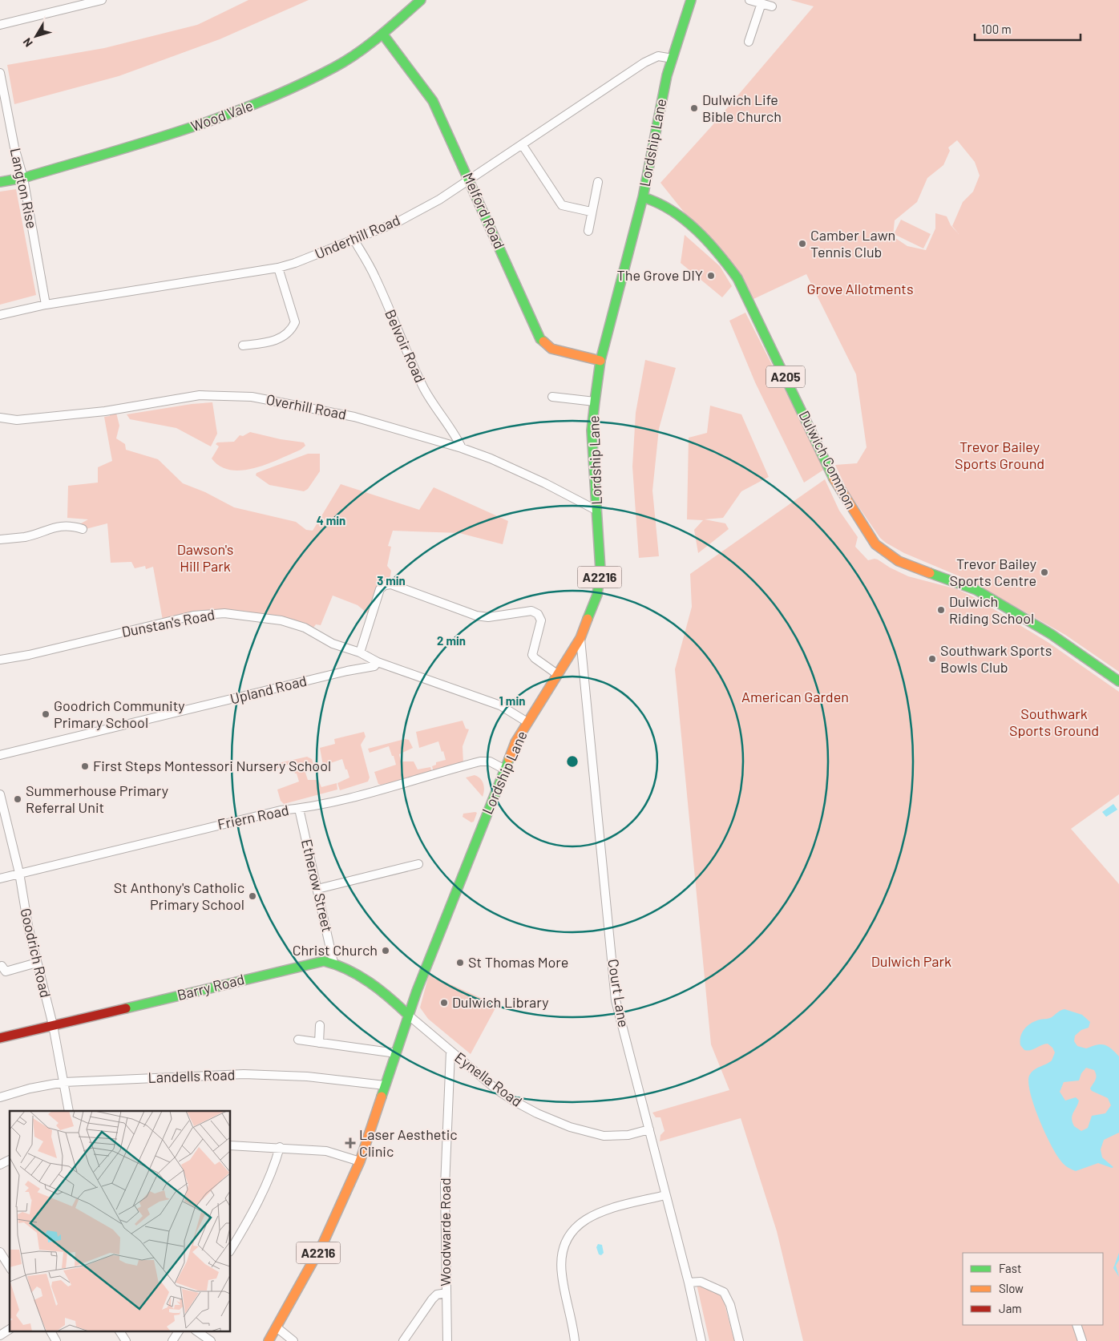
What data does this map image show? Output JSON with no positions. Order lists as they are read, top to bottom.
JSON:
{
  "streets": {
    "main road": [
      "Wood Vale",
      "Lordship Lane",
      "Melford Road",
      "A205",
      "Dulwich Common",
      "A2216",
      "Barry Road"
    ],
    "street": [
      "Langton Rise",
      "Underhill Road",
      "Belvoir Road",
      "Overhill Road",
      "Dunstan's Road",
      "Upland Road",
      "Friern Road",
      "Etherow Street",
      "Goodrich Road",
      "Court Lane",
      "Landells Road",
      "Eynella Road",
      "Woodwarde Road"
    ]
  },
  "crossings": [
    ["Wood Vale", "Langton Rise"],
    ["Wood Vale", "Melford Road"],
    ["Lordship Lane", "Melford Road"],
    ["Lordship Lane", "Underhill Road"],
    ["Lordship Lane", "Overhill Road"],
    ["Lordship Lane", "Dulwich Common"],
    ["Lordship Lane", "Friern Road"],
    ["Lordship Lane", "Barry Road"],
    ["Lordship Lane", "Court Lane"],
    ["Lordship Lane", "Landells Road"],
    ["Lordship Lane", "Eynella Road"],
    ["Langton Rise", "Underhill Road"],
    ["Melford Road", "Underhill Road"],
    ["Underhill Road", "Belvoir Road"],
    ["Belvoir Road", "Overhill Road"],
    ["Dunstan's Road", "Upland Road"],
    ["Friern Road", "Etherow Street"],
    ["Friern Road", "Goodrich Road"],
    ["Etherow Street", "Barry Road"],
    ["Goodrich Road", "Barry Road"],
    ["Goodrich Road", "Landells Road"],
    ["Barry Road", "Eynella Road"],
    ["Court Lane", "Eynella Road"],
    ["Eynella Road", "Woodwarde Road"]
  ],
  "parks": [
    "Grove Allotments",
    "Trevor Bailey Sports Ground",
    "Dawson's Hill Park",
    "American Garden",
    "Southwark Sports Ground",
    "Dulwich Park"
  ],
  "places": {
    "other": [
      "Dulwich Life Bible Church",
      "Camber Lawn Tennis Club",
      "The Grove DIY",
      "Trevor Bailey Sports Centre",
      "Dulwich Riding School",
      "Southwark Sports Bowls Club",
      "Goodrich Community Primary School",
      "First Steps Montessori Nursery School",
      "Summerhouse Primary Referral Unit",
      "St Anthony's Catholic Primary School",
      "Christ Church",
      "St Thomas More",
      "Dulwich Library"
    ],
    "health": ["Laser Aesthetic Clinic"]
  },
  "legend": ["Fast", "Slow", "Jam"],
  "scale_bar": "100 m",
  "north": "bottom left",
  "rings": [
    "4 min",
    "3 min",
    "2 min",
    "1 min"
  ]
}
